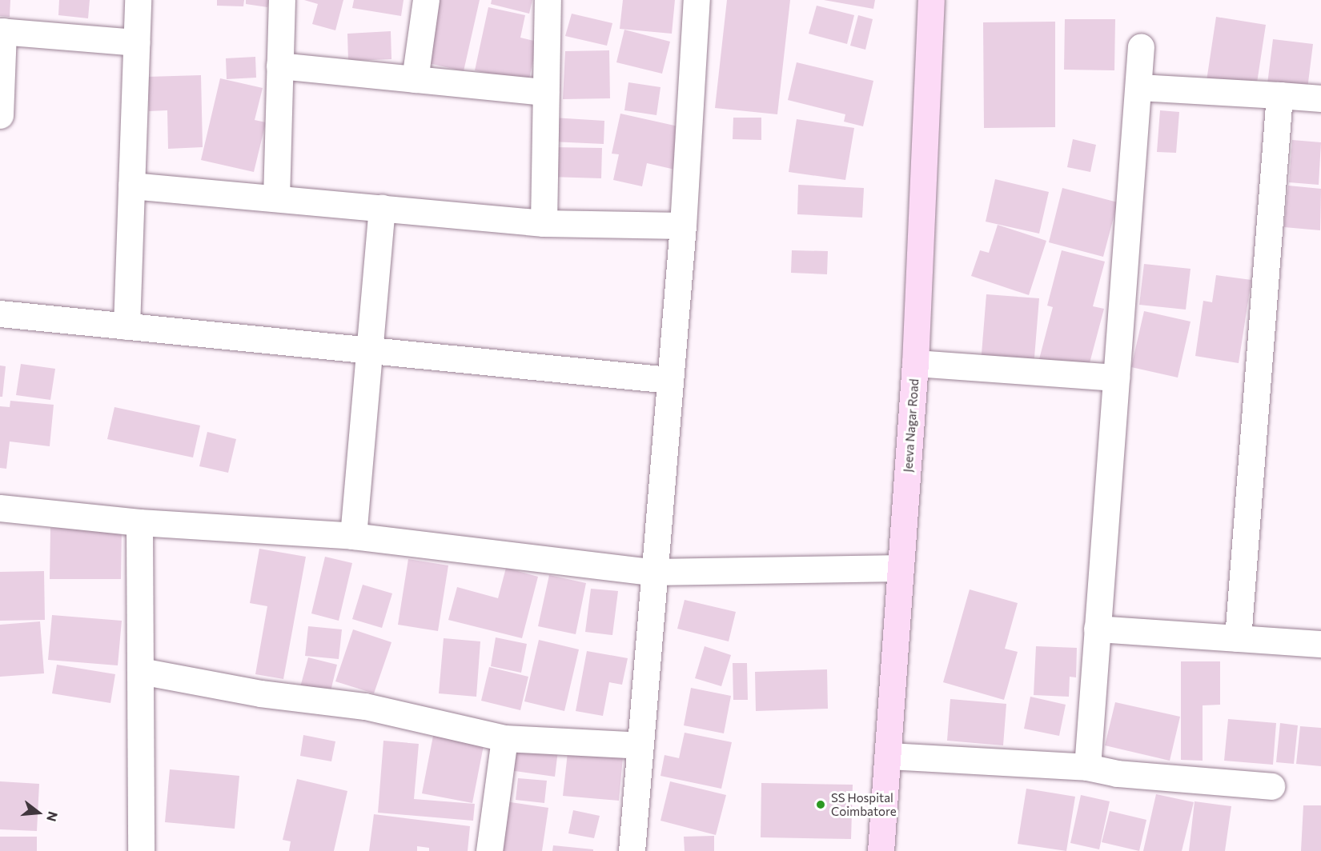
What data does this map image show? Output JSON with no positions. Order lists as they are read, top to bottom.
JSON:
{
  "streets": {
    "street": ["Jeeva Nagar Road"]
  },
  "places": ["SS Hospital Coimbatore"],
  "north": "right"
}
